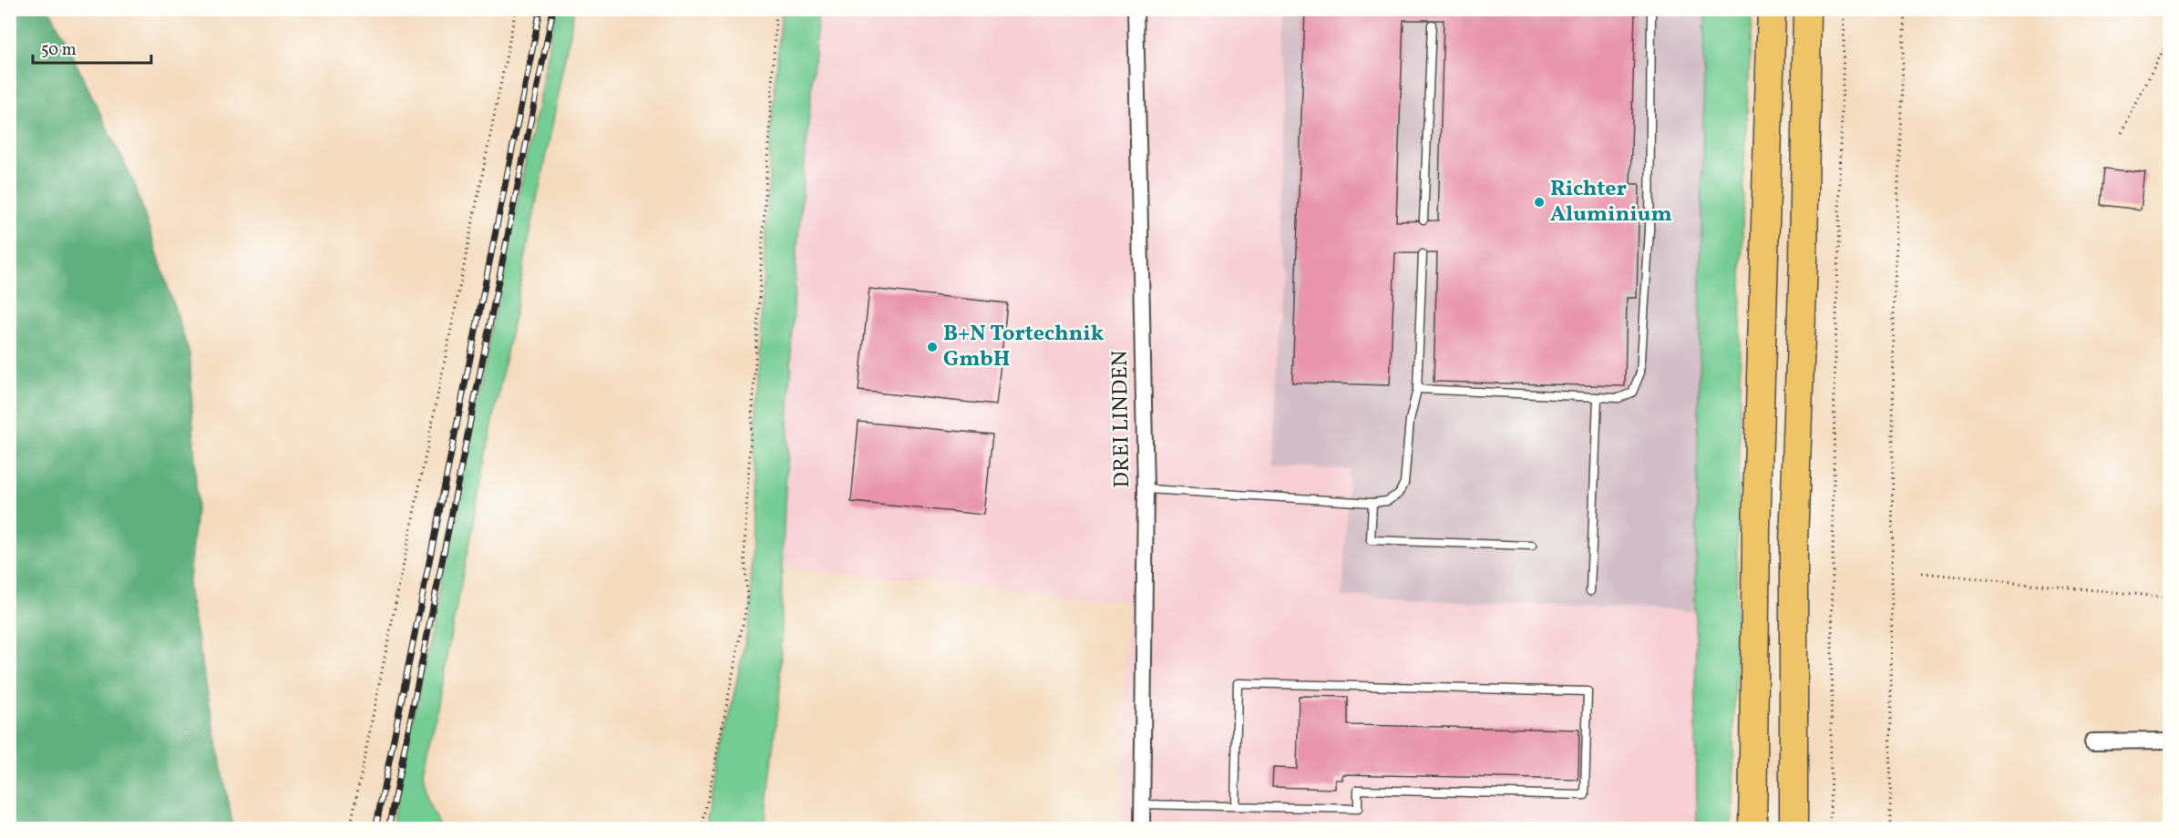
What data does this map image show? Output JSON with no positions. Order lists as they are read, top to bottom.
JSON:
{
  "streets": {
    "street": ["DREI LINDEN"]
  },
  "places": ["Richter Aluminium", "B+N Tortechnik GmbH"],
  "scale_bar": "50 m"
}
